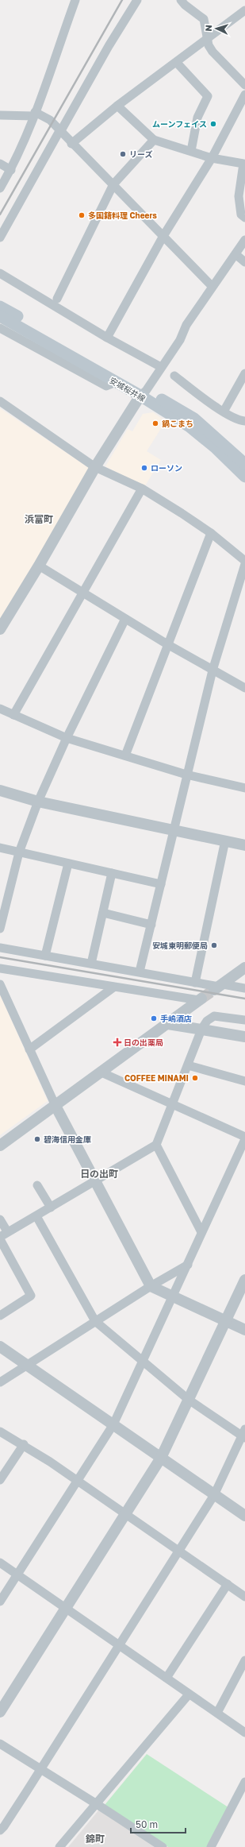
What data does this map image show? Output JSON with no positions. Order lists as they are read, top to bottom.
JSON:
{
  "streets": {
    "main road": ["安城桜井線"]
  },
  "districts": ["浜富町", "日の出町", "錦町"],
  "places": {
    "other": [
      "ムーンフェイス",
      "リーズ",
      "多国籍料理 Cheers",
      "鍋こまち",
      "ローソン",
      "安城東明郵便局",
      "手嶋酒店",
      "COFFEE MINAMI",
      "碧海信用金庫"
    ],
    "health": ["日の出薬局"]
  },
  "scale_bar": "50 m",
  "north": "left"
}
